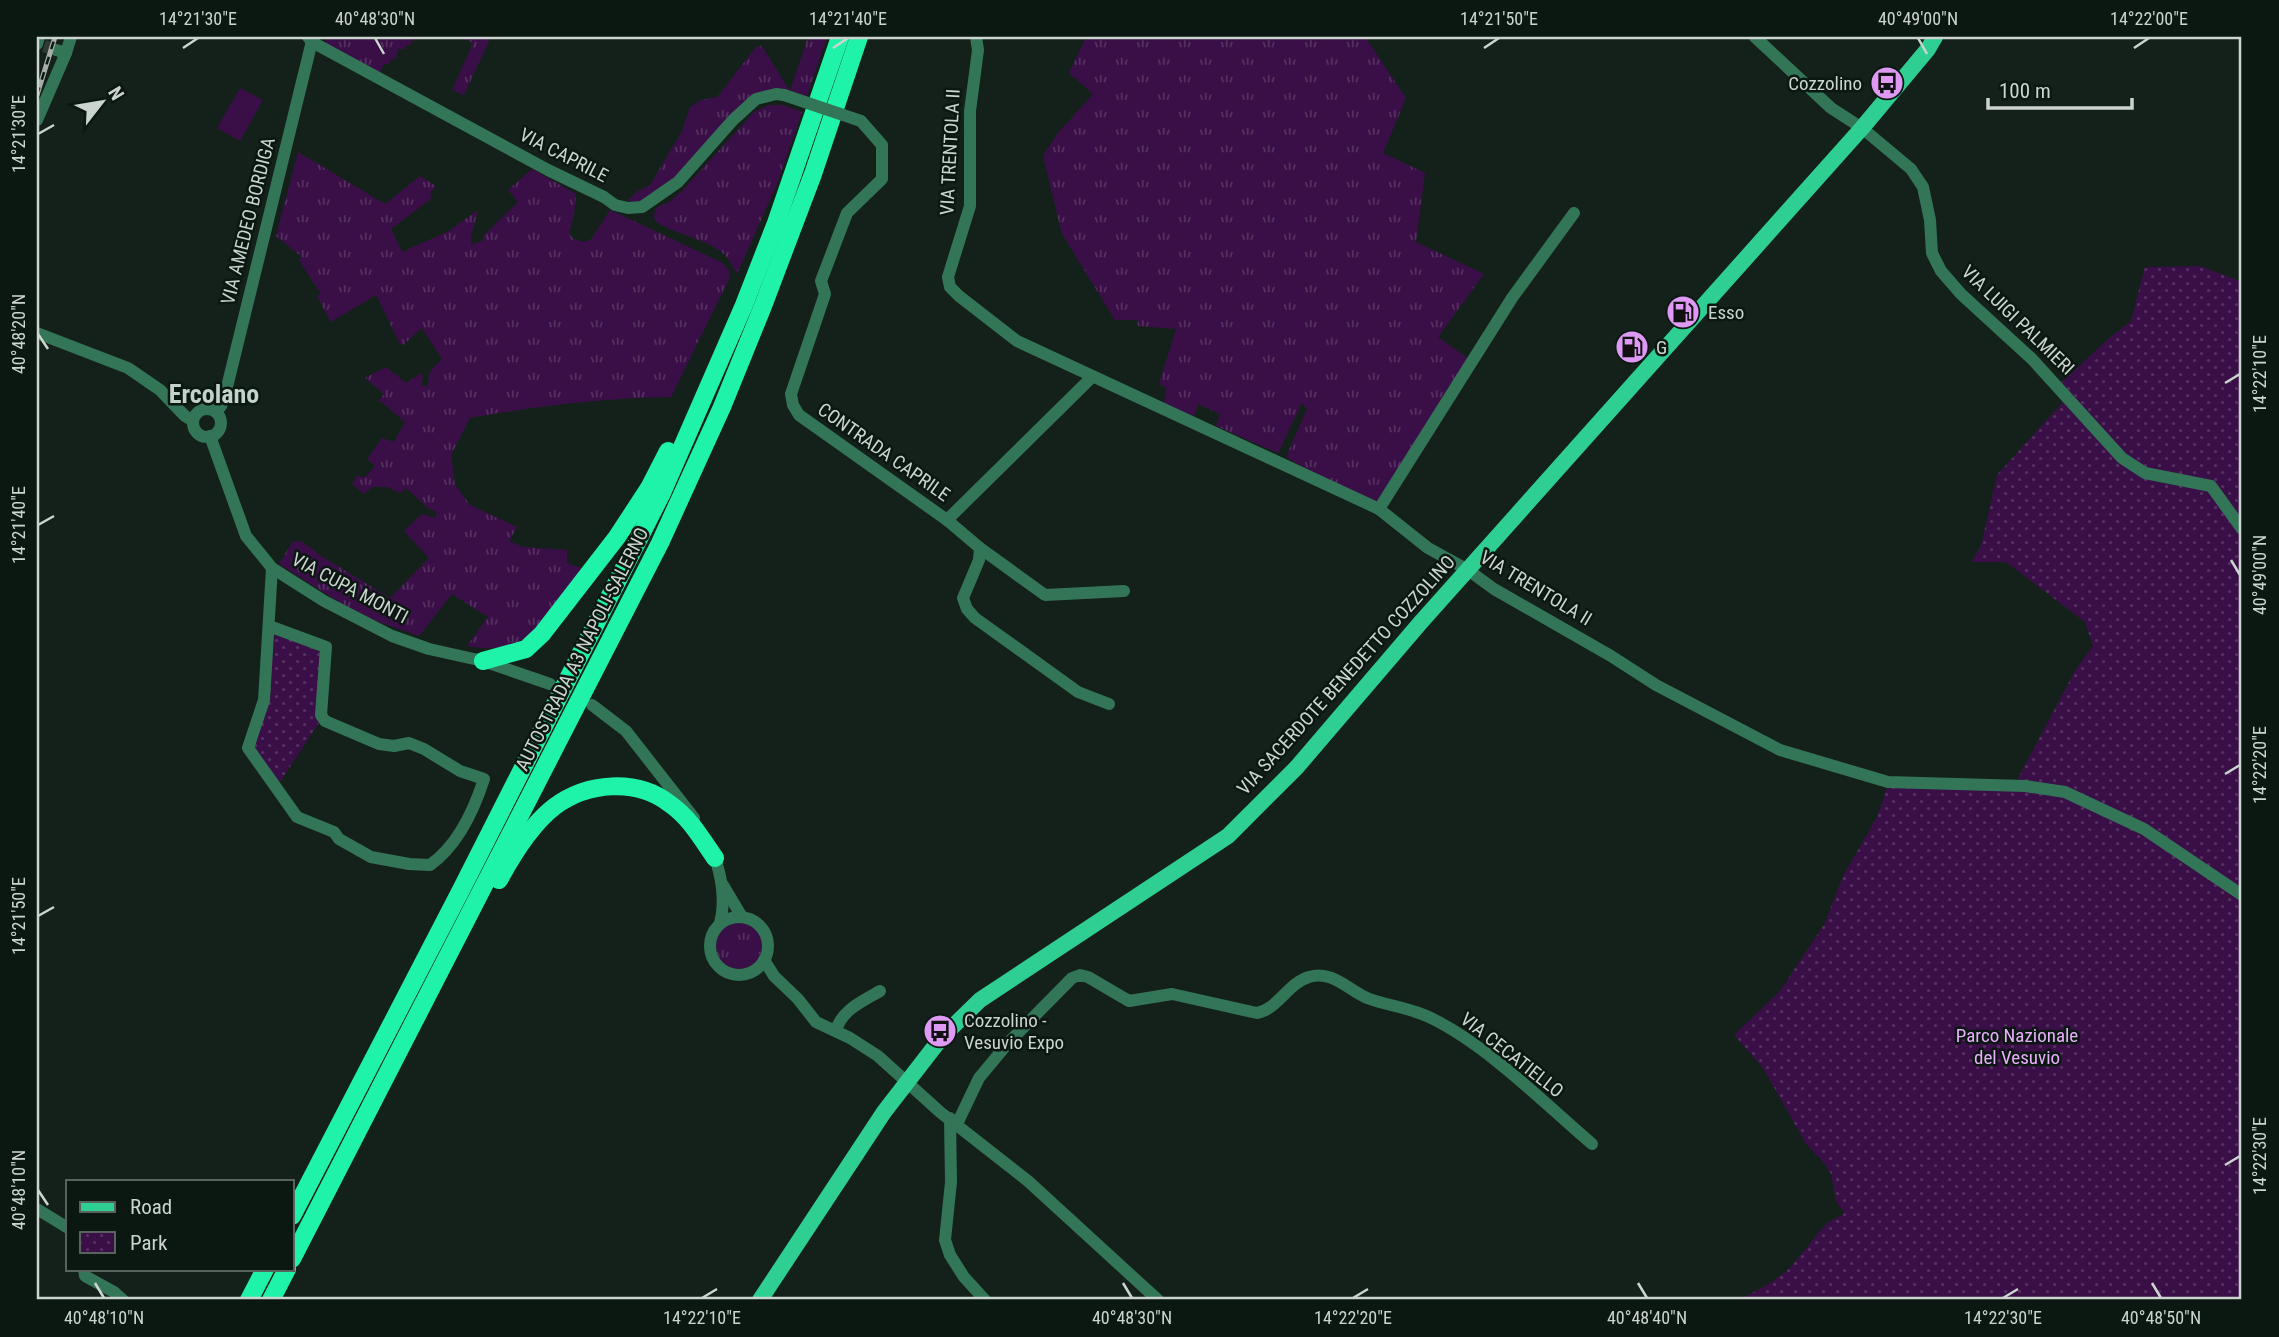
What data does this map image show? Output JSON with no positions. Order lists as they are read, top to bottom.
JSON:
{
  "streets": {
    "highway": ["AUTOSTRADA A3 NAPOLI-SALERNO"],
    "main road": ["VIA SACERDOTE BENEDETTO COZZOLINO"],
    "street": [
      "VIA TRENTOLA II",
      "VIA CAPRILE",
      "VIA AMEDEO BORDIGA",
      "VIA LUIGI PALMIERI",
      "CONTRADA CAPRILE",
      "VIA CUPA MONTI",
      "VIA CECATIELLO"
    ]
  },
  "crossings": [
    ["VIA TRENTOLA II", "CONTRADA CAPRILE"],
    ["VIA TRENTOLA II", "VIA SACERDOTE BENEDETTO COZZOLINO"],
    ["VIA CAPRILE", "VIA AMEDEO BORDIGA"],
    ["VIA CAPRILE", "CONTRADA CAPRILE"],
    ["VIA AMEDEO BORDIGA", "VIA CUPA MONTI"],
    ["VIA LUIGI PALMIERI", "VIA SACERDOTE BENEDETTO COZZOLINO"]
  ],
  "districts": ["Ercolano"],
  "parks": ["Parco Nazionale del Vesuvio"],
  "places": {
    "bus stop": ["Cozzolino", "Cozzolino - Vesuvio Expo"],
    "fuel station": ["Esso", "G"]
  },
  "legend": ["Road", "Park"],
  "scale_bar": "100 m",
  "north": "top right",
  "coordinates": [
    "14°21'30\"E",
    "40°48'30\"N",
    "14°21'40\"E",
    "14°21'50\"E",
    "40°49'00\"N",
    "14°22'00\"E",
    "40°48'20\"N",
    "14°22'10\"E",
    "14°22'20\"E",
    "14°22'30\"E",
    "40°48'10\"N",
    "40°48'40\"N",
    "40°48'50\"N"
  ]
}
